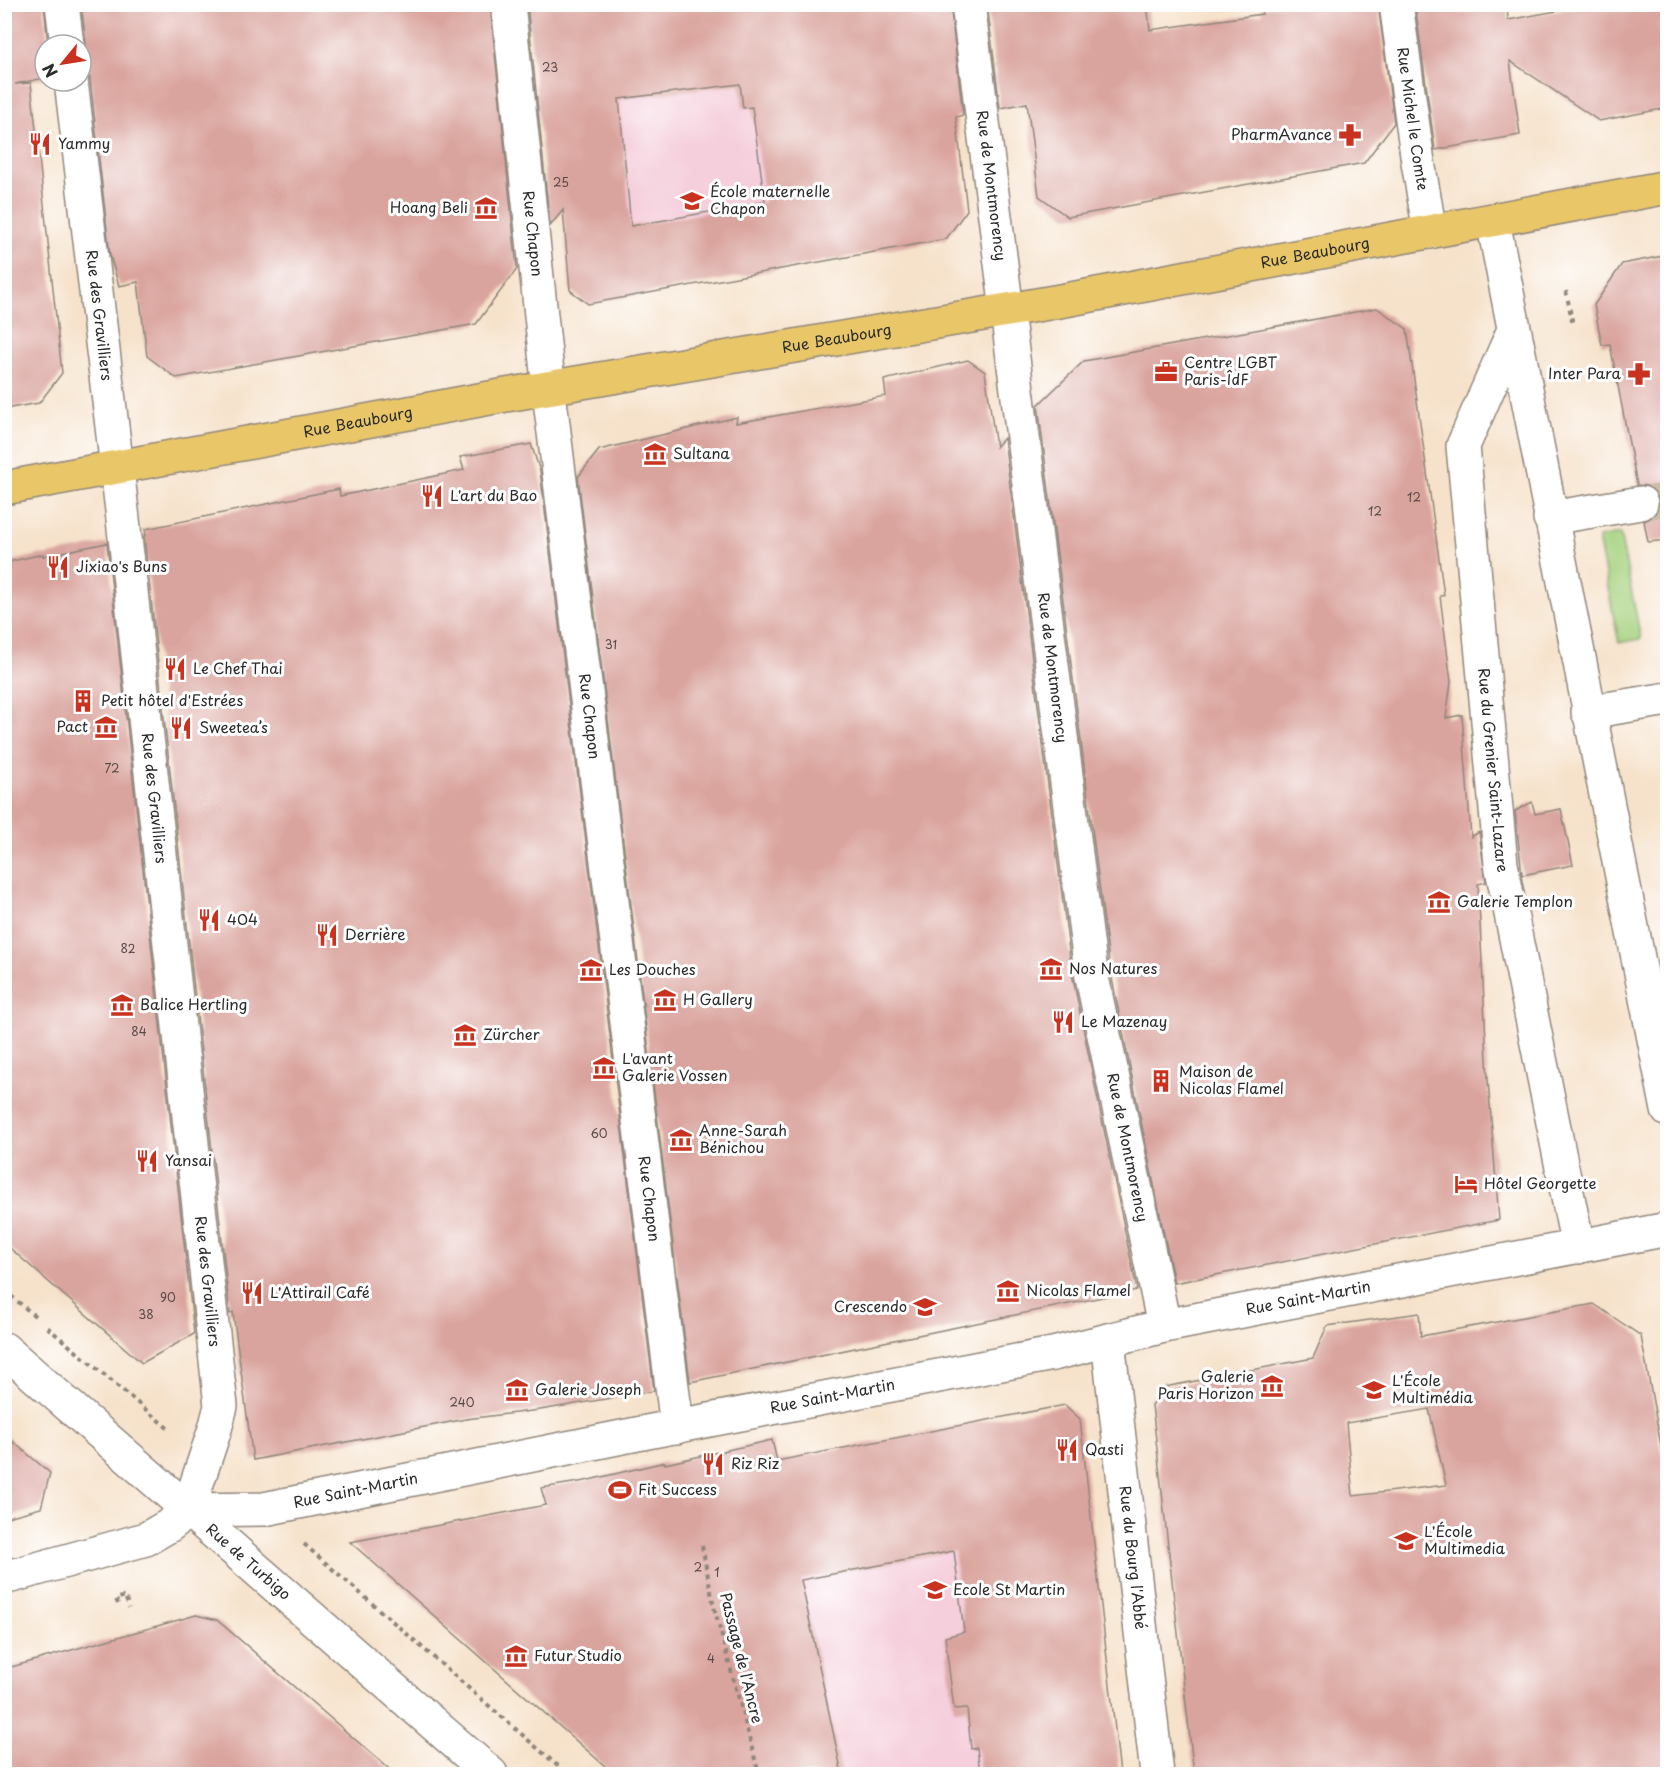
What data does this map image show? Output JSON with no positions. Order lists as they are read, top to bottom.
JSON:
{
  "streets": {
    "main road": ["Rue Beaubourg"],
    "street": [
      "Rue Michel le Comte",
      "Rue de Montmorency",
      "Rue Chapon",
      "Rue des Gravilliers",
      "Rue du Grenier Saint-Lazare",
      "Rue Saint-Martin",
      "Rue du Bourg l'Abbé",
      "Rue de Turbigo"
    ],
    "path": ["Passage de l'Ancre"]
  },
  "crossings": [
    ["Rue Michel le Comte", "Rue Beaubourg"],
    ["Rue de Montmorency", "Rue Beaubourg"],
    ["Rue de Montmorency", "Rue Saint-Martin"],
    ["Rue Chapon", "Rue Beaubourg"],
    ["Rue Chapon", "Rue Saint-Martin"],
    ["Rue Beaubourg", "Rue des Gravilliers"],
    ["Rue des Gravilliers", "Rue Saint-Martin"],
    ["Rue des Gravilliers", "Rue de Turbigo"],
    ["Rue du Grenier Saint-Lazare", "Rue Saint-Martin"],
    ["Rue Saint-Martin", "Rue du Bourg l'Abbé"],
    ["Rue Saint-Martin", "Rue de Turbigo"]
  ],
  "places": {
    "pharmacy": ["PharmAvance", "Inter Para"],
    "restaurant": [
      "Yammy",
      "L'art du Bao",
      "Jixiao's Buns",
      "Le Chef Thai",
      "Sweetea’s",
      "404",
      "Derrière",
      "Le Mazenay",
      "Yansai",
      "L'Attirail Café",
      "Qasti",
      "Riz Riz"
    ],
    "school or university": [
      "École maternelle Chapon",
      "Crescendo",
      "L'École Multimédia",
      "L'École Multimedia",
      "Ecole St Martin"
    ],
    "museum": [
      "Hoang Beli",
      "Sultana",
      "Pact",
      "Galerie Templon",
      "Nos Natures",
      "Les Douches",
      "H Gallery",
      "Balice Hertling",
      "Zürcher",
      "L'avant Galerie Vossen",
      "Anne-Sarah Bénichou",
      "Nicolas Flamel",
      "Galerie Paris Horizon",
      "Galerie Joseph",
      "Futur Studio"
    ],
    "office": ["Centre LGBT Paris-ÎdF"],
    "building": ["Petit hôtel d'Estrées", "Maison de Nicolas Flamel"],
    "hotel": ["Hôtel Georgette"],
    "sports": ["Fit Success"]
  },
  "house_numbers": [
    "23",
    "25",
    "12",
    "12",
    "31",
    "72",
    "82",
    "84",
    "60",
    "90",
    "38",
    "240",
    "2",
    "1",
    "4"
  ],
  "north": "bottom left"
}
